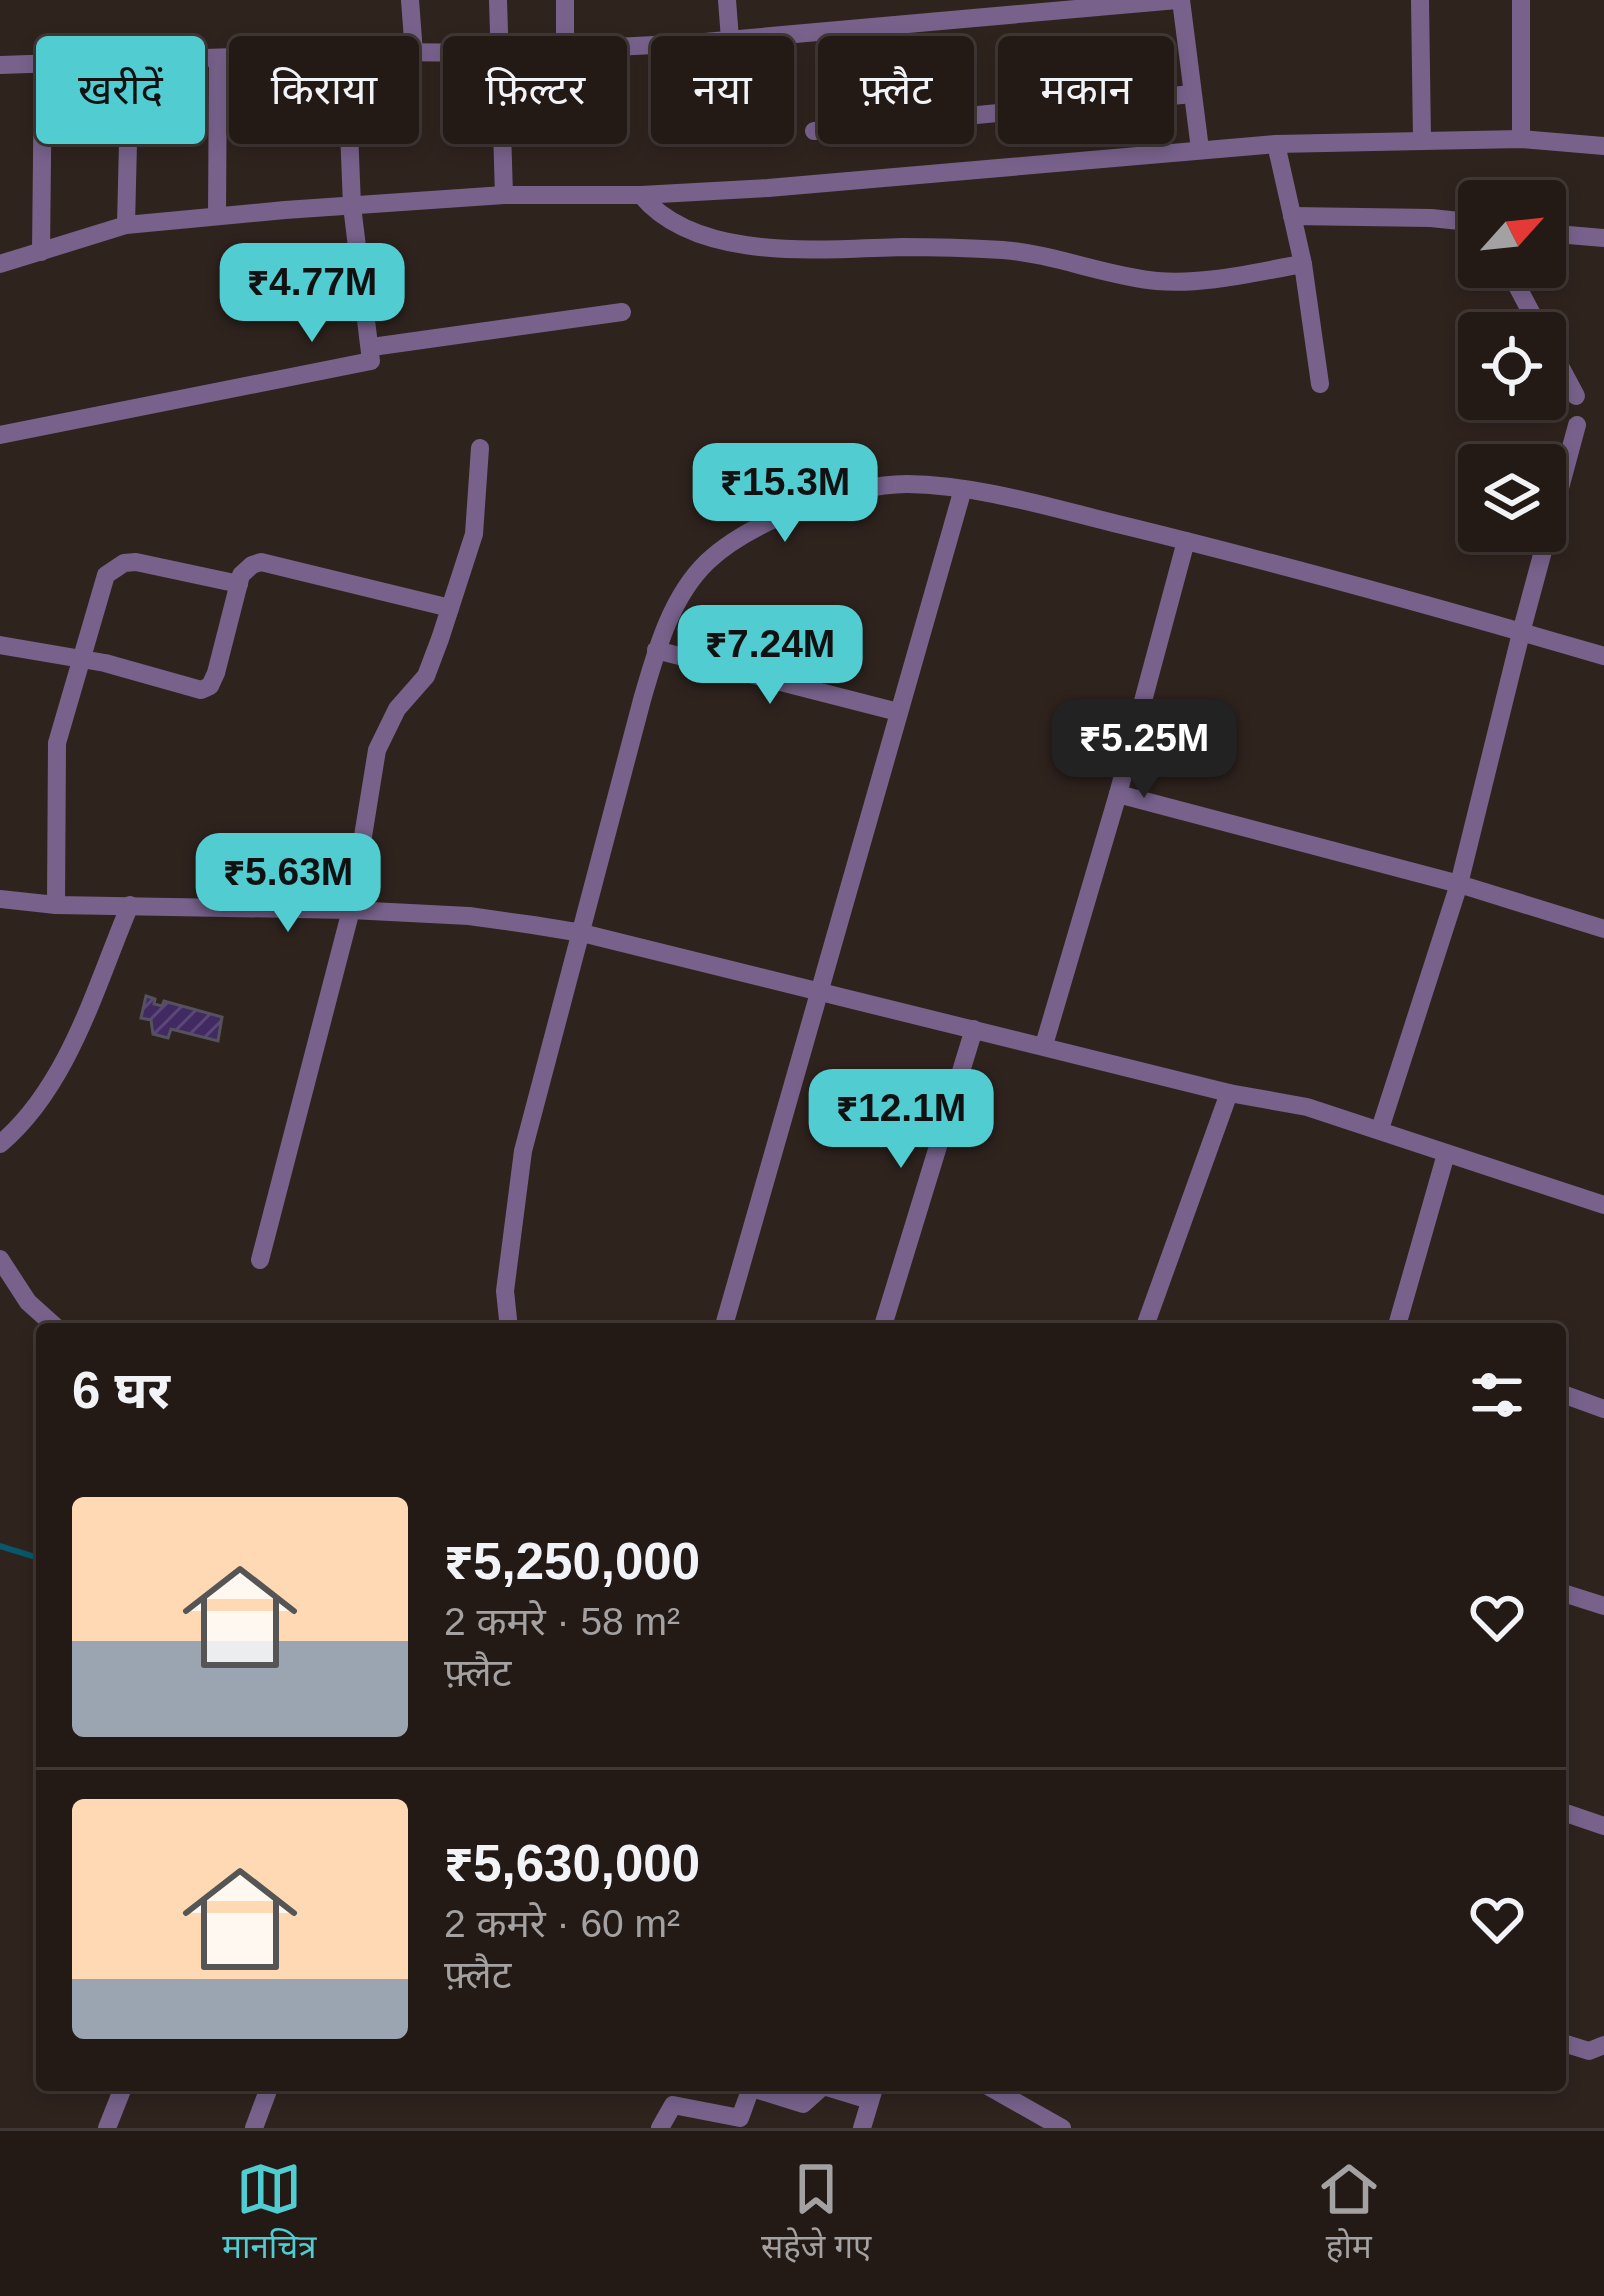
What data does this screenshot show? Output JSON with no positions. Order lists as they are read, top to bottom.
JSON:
{
  "north": "top right",
  "page": {
    "chip": [
      "खरीदें",
      "किराया",
      "फ़िल्टर",
      "नया",
      "फ़्लैट",
      "मकान"
    ],
    "price": [
      "₹4.77M",
      "₹15.3M",
      "₹7.24M",
      "₹5.25M",
      "₹5.63M",
      "₹12.1M"
    ],
    "heading": "6 घर",
    "list": [
      {
        "name": "₹5,250,000",
        "note": "2 कमरे · 58 m² · फ़्लैट"
      },
      {
        "name": "₹5,630,000",
        "note": "2 कमरे · 60 m² · फ़्लैट"
      }
    ],
    "tabs": ["मानचित्र", "सहेजे गए", "होम"]
  }
}
